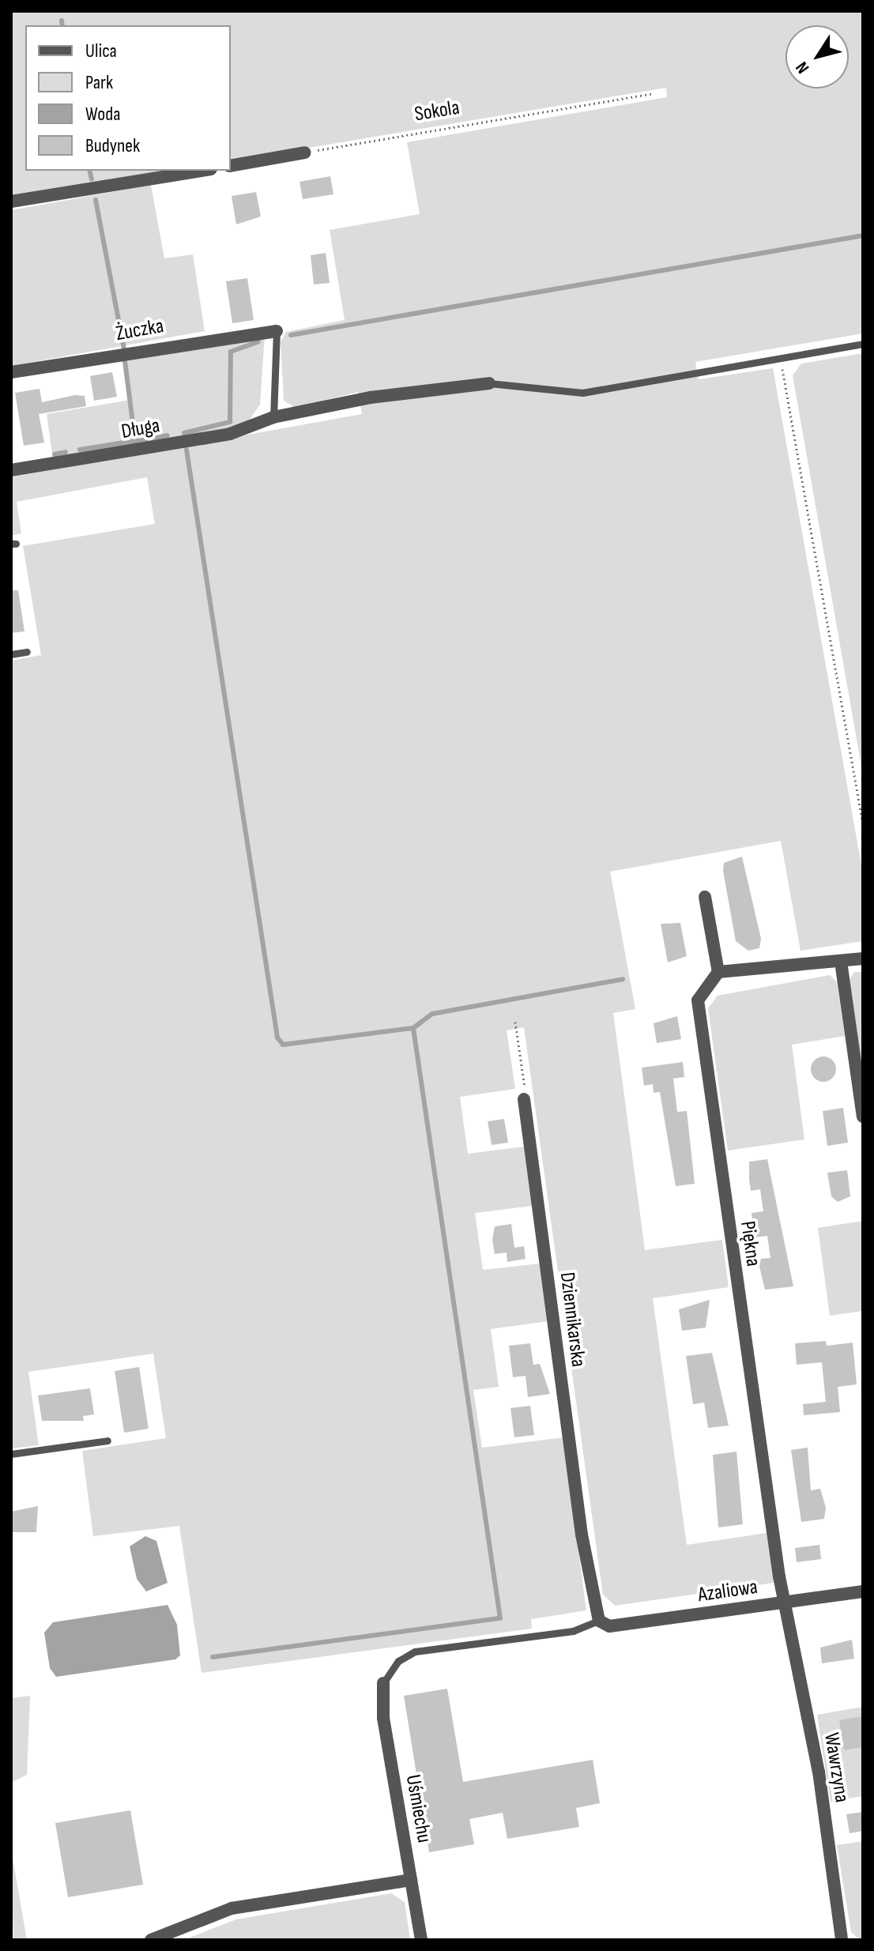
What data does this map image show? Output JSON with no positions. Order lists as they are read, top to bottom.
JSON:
{
  "streets": {
    "street": [
      "Żuczka",
      "Długa",
      "Piękna",
      "Dziennikarska",
      "Azaliowa",
      "Wawrzyna",
      "Uśmiechu"
    ],
    "path": ["Sokola"]
  },
  "crossings": [
    ["Piękna", "Azaliowa"],
    ["Piękna", "Wawrzyna"],
    ["Dziennikarska", "Azaliowa"],
    ["Azaliowa", "Wawrzyna"]
  ],
  "legend": [
    "Ulica",
    "Park",
    "Woda",
    "Budynek"
  ],
  "north": "bottom left"
}
